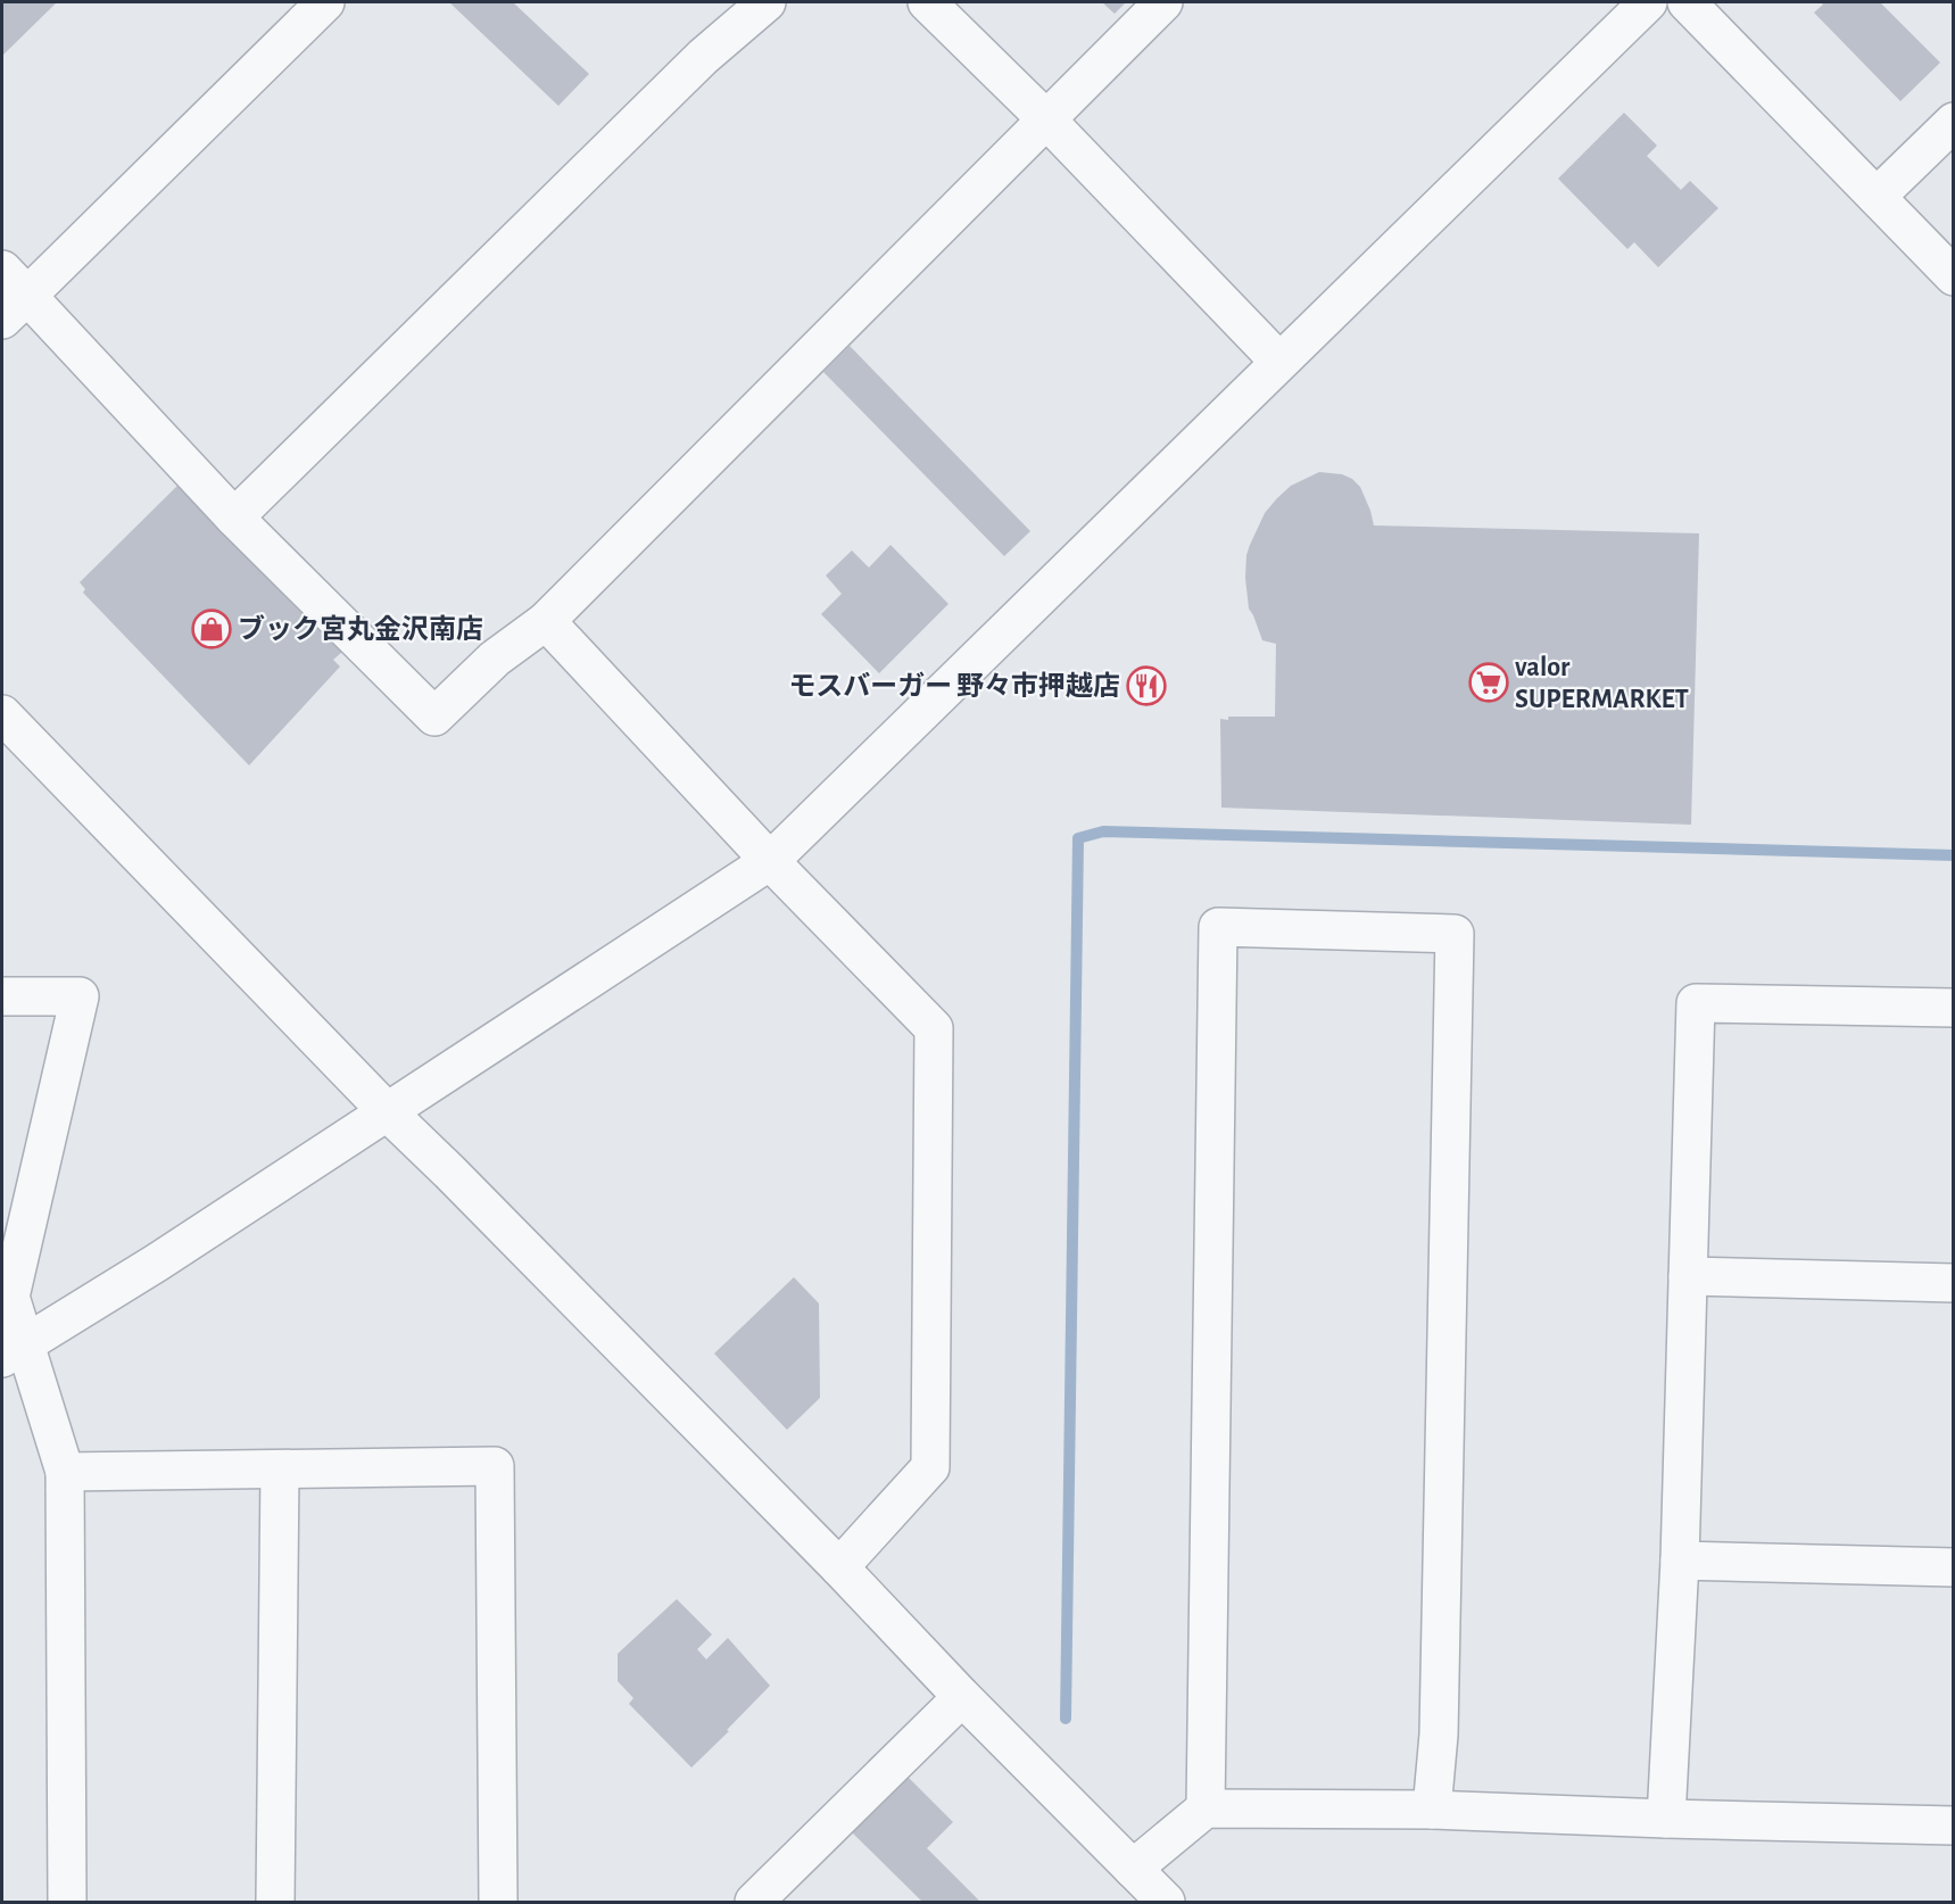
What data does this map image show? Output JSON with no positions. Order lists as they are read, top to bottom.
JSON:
{
  "places": {
    "shop": ["ブック宮丸金沢南店"],
    "supermarket": ["valor SUPERMARKET"],
    "restaurant": ["モスバーガー 野々市押越店"]
  }
}
